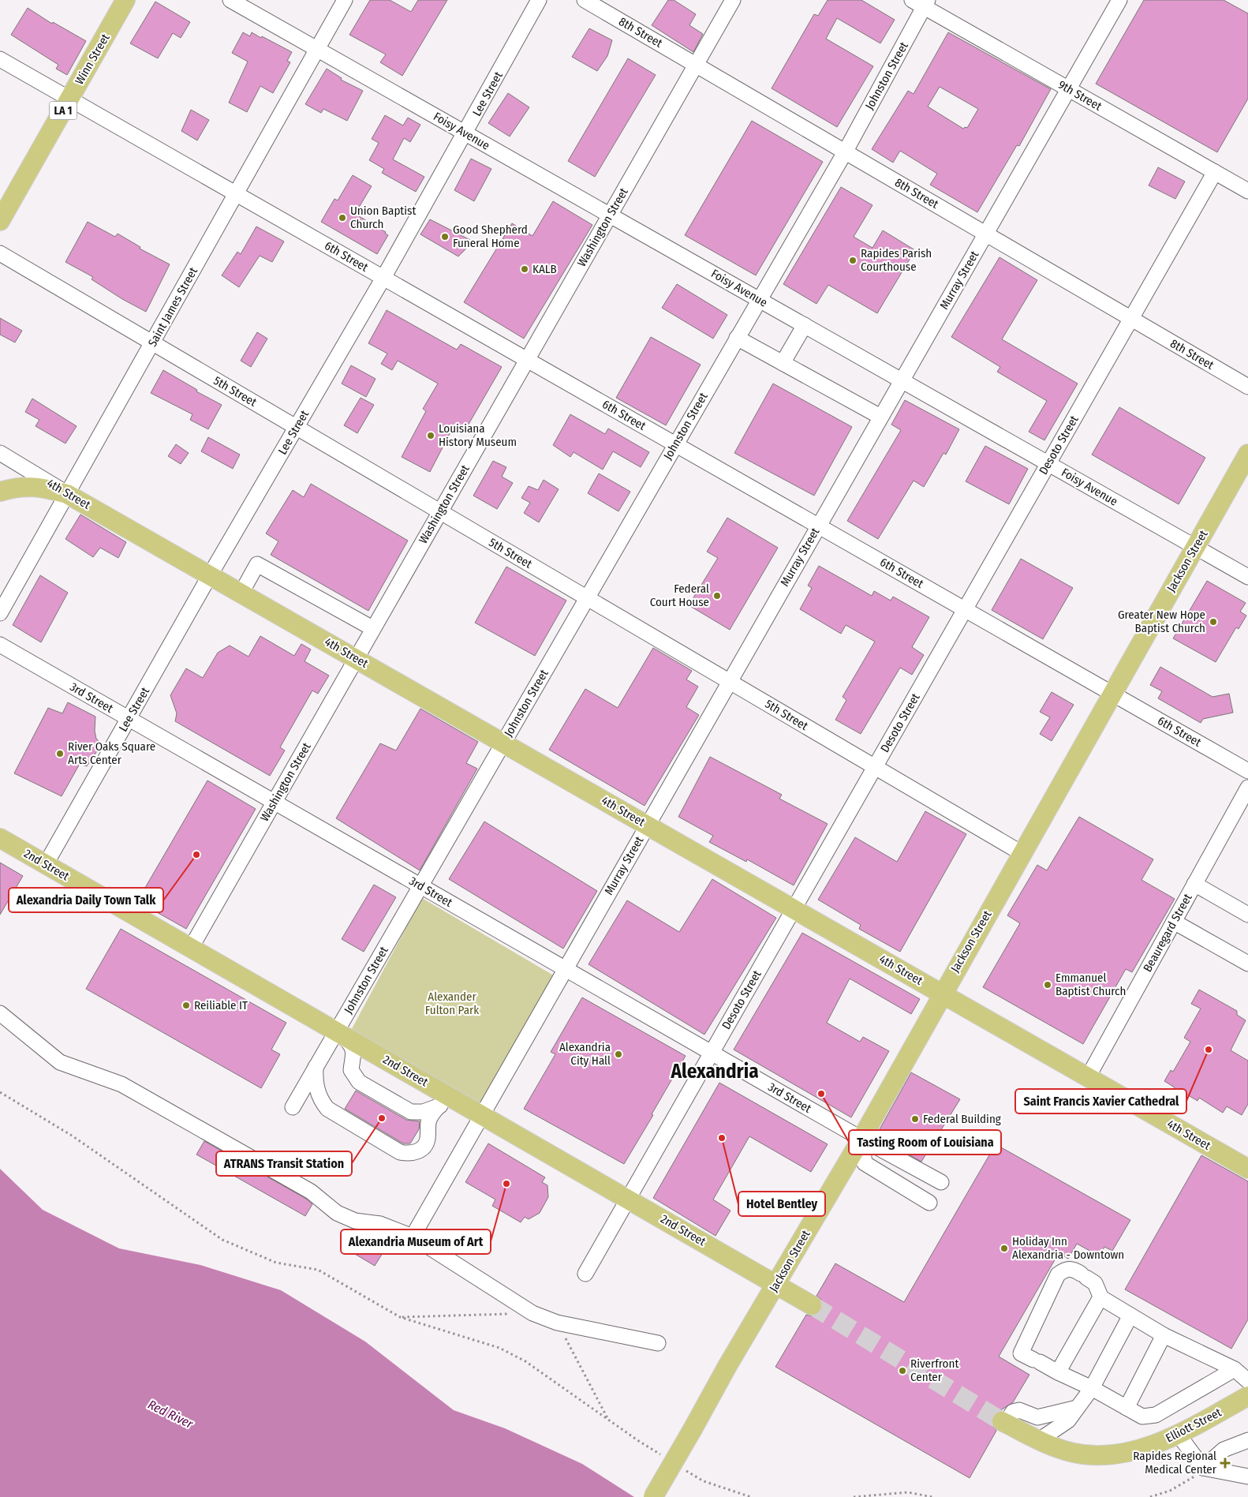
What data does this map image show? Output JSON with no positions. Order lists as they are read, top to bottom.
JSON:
{
  "streets": {
    "main road": [
      "Winn Street",
      "LA 1",
      "4th Street",
      "Jackson Street",
      "2nd Street",
      "Elliott Street"
    ],
    "street": [
      "8th Street",
      "Johnston Street",
      "Lee Street",
      "9th Street",
      "Foisy Avenue",
      "Washington Street",
      "6th Street",
      "Murray Street",
      "Saint James Street",
      "5th Street",
      "Desoto Street",
      "3rd Street",
      "Beauregard Street"
    ]
  },
  "crossings": [
    ["8th Street", "Johnston Street"],
    ["8th Street", "Washington Street"],
    ["8th Street", "Murray Street"],
    ["8th Street", "Desoto Street"],
    ["Winn Street", "6th Street"],
    ["Johnston Street", "9th Street"],
    ["Johnston Street", "Foisy Avenue"],
    ["Johnston Street", "6th Street"],
    ["Johnston Street", "5th Street"],
    ["Johnston Street", "4th Street"],
    ["Johnston Street", "3rd Street"],
    ["Johnston Street", "2nd Street"],
    ["Lee Street", "Foisy Avenue"],
    ["Lee Street", "6th Street"],
    ["Lee Street", "5th Street"],
    ["Lee Street", "4th Street"],
    ["Lee Street", "3rd Street"],
    ["Lee Street", "2nd Street"],
    ["9th Street", "Murray Street"],
    ["9th Street", "Desoto Street"],
    ["Foisy Avenue", "Washington Street"],
    ["Foisy Avenue", "Murray Street"],
    ["Foisy Avenue", "Saint James Street"],
    ["Foisy Avenue", "Desoto Street"],
    ["Foisy Avenue", "Jackson Street"],
    ["Washington Street", "6th Street"],
    ["Washington Street", "5th Street"],
    ["Washington Street", "4th Street"],
    ["Washington Street", "3rd Street"],
    ["Washington Street", "2nd Street"],
    ["6th Street", "Murray Street"],
    ["6th Street", "Saint James Street"],
    ["6th Street", "Desoto Street"],
    ["6th Street", "Jackson Street"],
    ["Murray Street", "5th Street"],
    ["Murray Street", "4th Street"],
    ["Murray Street", "3rd Street"],
    ["Murray Street", "2nd Street"],
    ["Saint James Street", "5th Street"],
    ["Saint James Street", "4th Street"],
    ["5th Street", "Desoto Street"],
    ["5th Street", "Jackson Street"],
    ["Desoto Street", "4th Street"],
    ["Desoto Street", "3rd Street"],
    ["Desoto Street", "2nd Street"],
    ["4th Street", "Jackson Street"],
    ["4th Street", "Beauregard Street"],
    ["Jackson Street", "3rd Street"],
    ["Jackson Street", "2nd Street"]
  ],
  "districts": ["Alexandria"],
  "water": ["Red River"],
  "parks": ["Alexander Fulton Park"],
  "places": {
    "other": [
      "Union Baptist Church",
      "Good Shepherd Funeral Home",
      "Rapides Parish Courthouse",
      "KALB",
      "Louisiana History Museum",
      "Federal Court House",
      "Greater New Hope Baptist Church",
      "River Oaks Square Arts Center",
      "Alexandria Daily Town Talk",
      "Emmanuel Baptist Church",
      "Reiliable IT",
      "Saint Francis Xavier Cathedral",
      "Alexandria City Hall",
      "Tasting Room of Louisiana",
      "ATRANS Transit Station",
      "Federal Building",
      "Hotel Bentley",
      "Alexandria Museum of Art",
      "Holiday Inn Alexandria - Downtown",
      "Riverfront Center"
    ],
    "health": ["Rapides Regional Medical Center"]
  }
}
